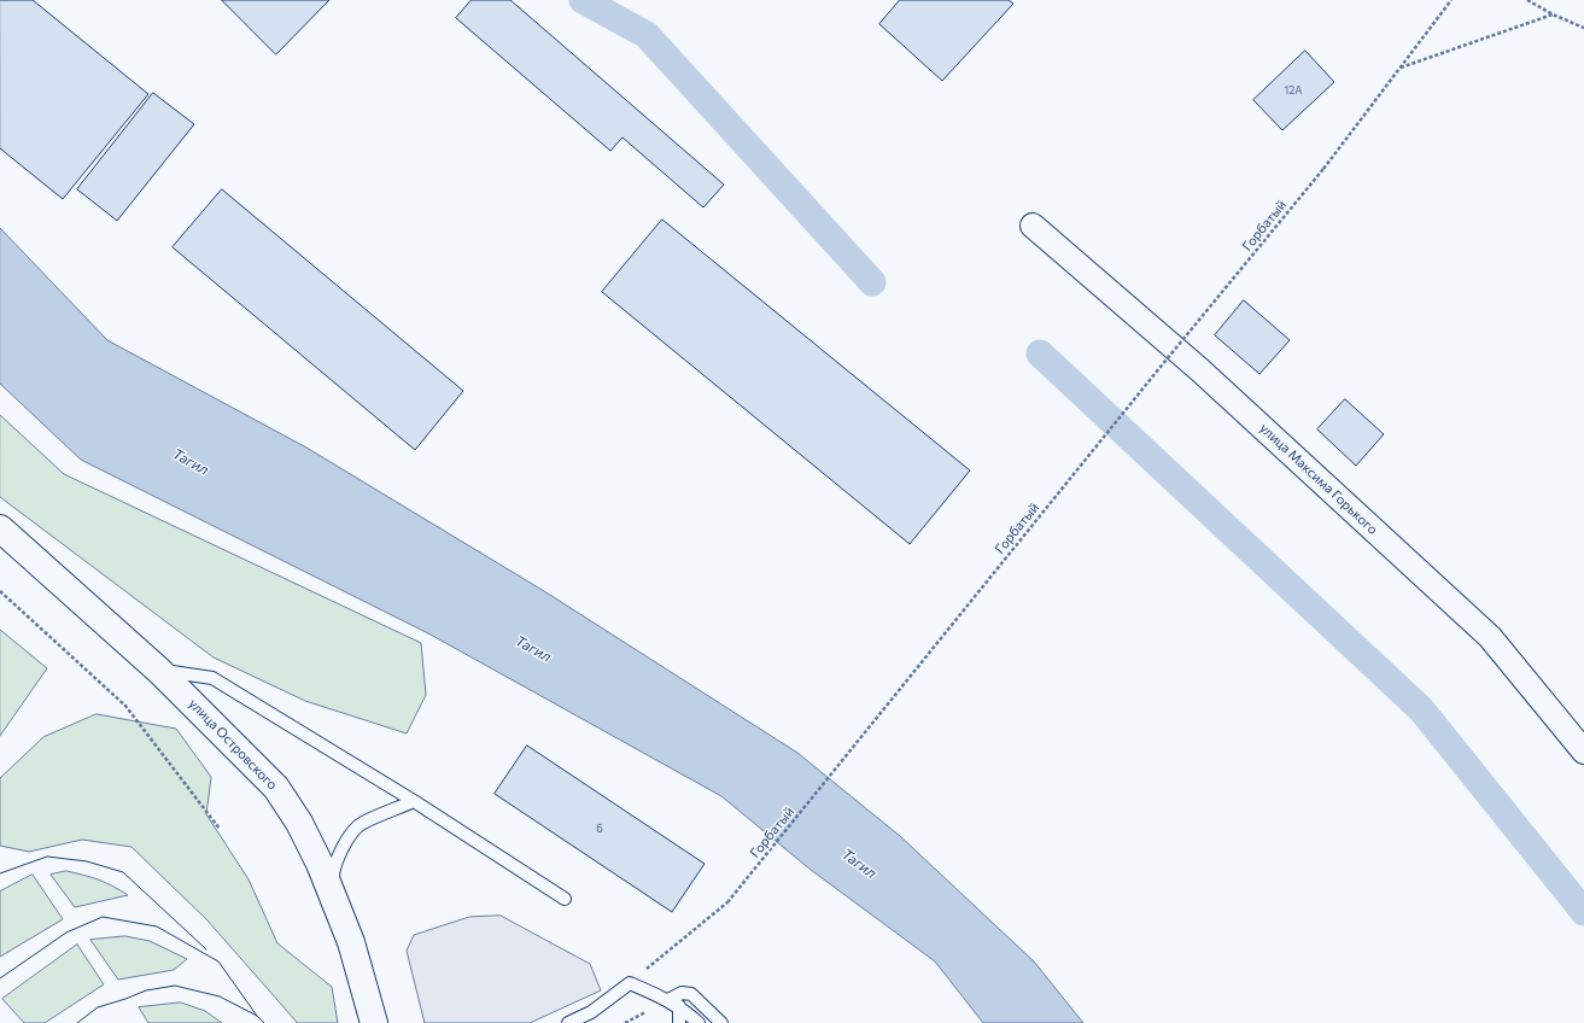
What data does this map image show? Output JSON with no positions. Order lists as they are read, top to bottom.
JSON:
{
  "streets": {
    "main road": ["улица Островского"],
    "street": ["улица Максима Горького"],
    "path": ["Горбатый"]
  },
  "water": ["Тагил"],
  "house_numbers": ["12А", "6"]
}
